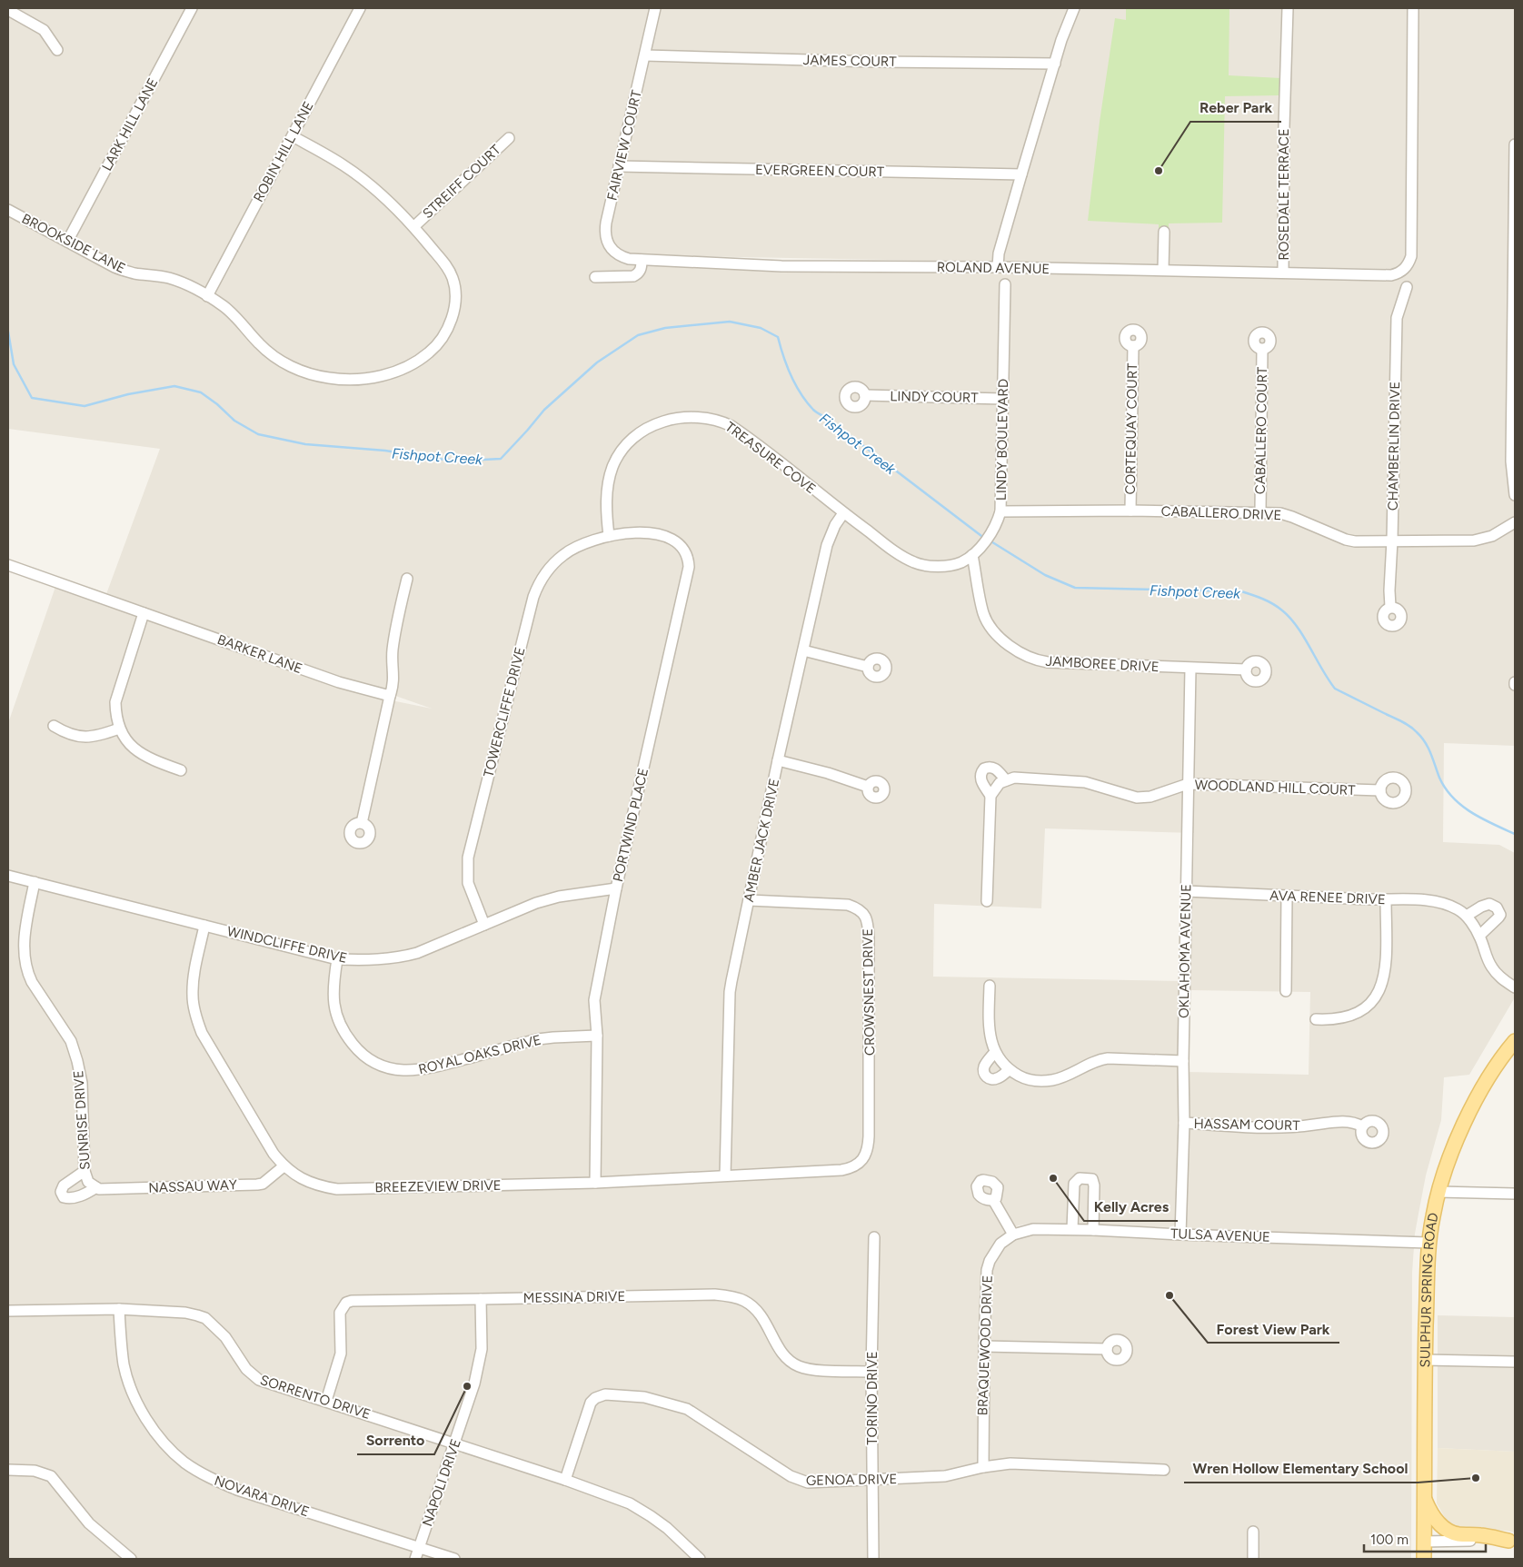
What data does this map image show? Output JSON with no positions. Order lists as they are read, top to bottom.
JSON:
{
  "streets": {
    "main road": ["SULPHUR SPRING ROAD"],
    "street": [
      "JAMES COURT",
      "LARK HILL LANE",
      "FAIRVIEW COURT",
      "ROBIN HILL LANE",
      "EVERGREEN COURT",
      "STREIFF COURT",
      "ROSEDALE TERRACE",
      "BROOKSIDE LANE",
      "ROLAND AVENUE",
      "LINDY COURT",
      "CORTEQUAY COURT",
      "CABALLERO COURT",
      "LINDY BOULEVARD",
      "CHAMBERLIN DRIVE",
      "TREASURE COVE",
      "CABALLERO DRIVE",
      "BARKER LANE",
      "JAMBOREE DRIVE",
      "TOWERCLIFFE DRIVE",
      "WOODLAND HILL COURT",
      "PORTWIND PLACE",
      "AMBER JACK DRIVE",
      "AVA RENEE DRIVE",
      "WINDCLIFFE DRIVE",
      "OKLAHOMA AVENUE",
      "CROWSNEST DRIVE",
      "ROYAL OAKS DRIVE",
      "SUNRISE DRIVE",
      "HASSAM COURT",
      "NASSAU WAY",
      "BREEZEVIEW DRIVE",
      "TULSA AVENUE",
      "MESSINA DRIVE",
      "BRAQUEWOOD DRIVE",
      "SORRENTO DRIVE",
      "TORINO DRIVE",
      "GENOA DRIVE",
      "NAPOLI DRIVE",
      "NOVARA DRIVE"
    ]
  },
  "crossings": [
    ["JAMES COURT", "FAIRVIEW COURT"],
    ["LARK HILL LANE", "BROOKSIDE LANE"],
    ["FAIRVIEW COURT", "EVERGREEN COURT"],
    ["FAIRVIEW COURT", "ROLAND AVENUE"],
    ["ROBIN HILL LANE", "BROOKSIDE LANE"],
    ["STREIFF COURT", "BROOKSIDE LANE"],
    ["ROSEDALE TERRACE", "ROLAND AVENUE"],
    ["LINDY COURT", "LINDY BOULEVARD"],
    ["CORTEQUAY COURT", "CABALLERO DRIVE"],
    ["CABALLERO COURT", "CABALLERO DRIVE"],
    ["LINDY BOULEVARD", "CABALLERO DRIVE"],
    ["CHAMBERLIN DRIVE", "CABALLERO DRIVE"],
    ["TREASURE COVE", "JAMBOREE DRIVE"],
    ["TREASURE COVE", "TOWERCLIFFE DRIVE"],
    ["TREASURE COVE", "PORTWIND PLACE"],
    ["TREASURE COVE", "AMBER JACK DRIVE"],
    ["JAMBOREE DRIVE", "OKLAHOMA AVENUE"],
    ["TOWERCLIFFE DRIVE", "PORTWIND PLACE"],
    ["TOWERCLIFFE DRIVE", "WINDCLIFFE DRIVE"],
    ["WOODLAND HILL COURT", "OKLAHOMA AVENUE"],
    ["PORTWIND PLACE", "WINDCLIFFE DRIVE"],
    ["PORTWIND PLACE", "ROYAL OAKS DRIVE"],
    ["PORTWIND PLACE", "BREEZEVIEW DRIVE"],
    ["AMBER JACK DRIVE", "CROWSNEST DRIVE"],
    ["AMBER JACK DRIVE", "BREEZEVIEW DRIVE"],
    ["AVA RENEE DRIVE", "OKLAHOMA AVENUE"],
    ["WINDCLIFFE DRIVE", "ROYAL OAKS DRIVE"],
    ["WINDCLIFFE DRIVE", "SUNRISE DRIVE"],
    ["WINDCLIFFE DRIVE", "BREEZEVIEW DRIVE"],
    ["OKLAHOMA AVENUE", "HASSAM COURT"],
    ["OKLAHOMA AVENUE", "TULSA AVENUE"],
    ["CROWSNEST DRIVE", "BREEZEVIEW DRIVE"],
    ["SUNRISE DRIVE", "NASSAU WAY"],
    ["NASSAU WAY", "BREEZEVIEW DRIVE"],
    ["TULSA AVENUE", "SULPHUR SPRING ROAD"],
    ["TULSA AVENUE", "BRAQUEWOOD DRIVE"],
    ["MESSINA DRIVE", "SORRENTO DRIVE"],
    ["MESSINA DRIVE", "TORINO DRIVE"],
    ["MESSINA DRIVE", "NAPOLI DRIVE"],
    ["BRAQUEWOOD DRIVE", "GENOA DRIVE"],
    ["SORRENTO DRIVE", "GENOA DRIVE"],
    ["SORRENTO DRIVE", "NAPOLI DRIVE"],
    ["SORRENTO DRIVE", "NOVARA DRIVE"],
    ["TORINO DRIVE", "GENOA DRIVE"],
    ["NAPOLI DRIVE", "NOVARA DRIVE"]
  ],
  "water": ["Fishpot Creek"],
  "places": [
    "Reber Park",
    "Kelly Acres",
    "Forest View Park",
    "Sorrento",
    "Wren Hollow Elementary School"
  ],
  "scale_bar": "100 m"
}
